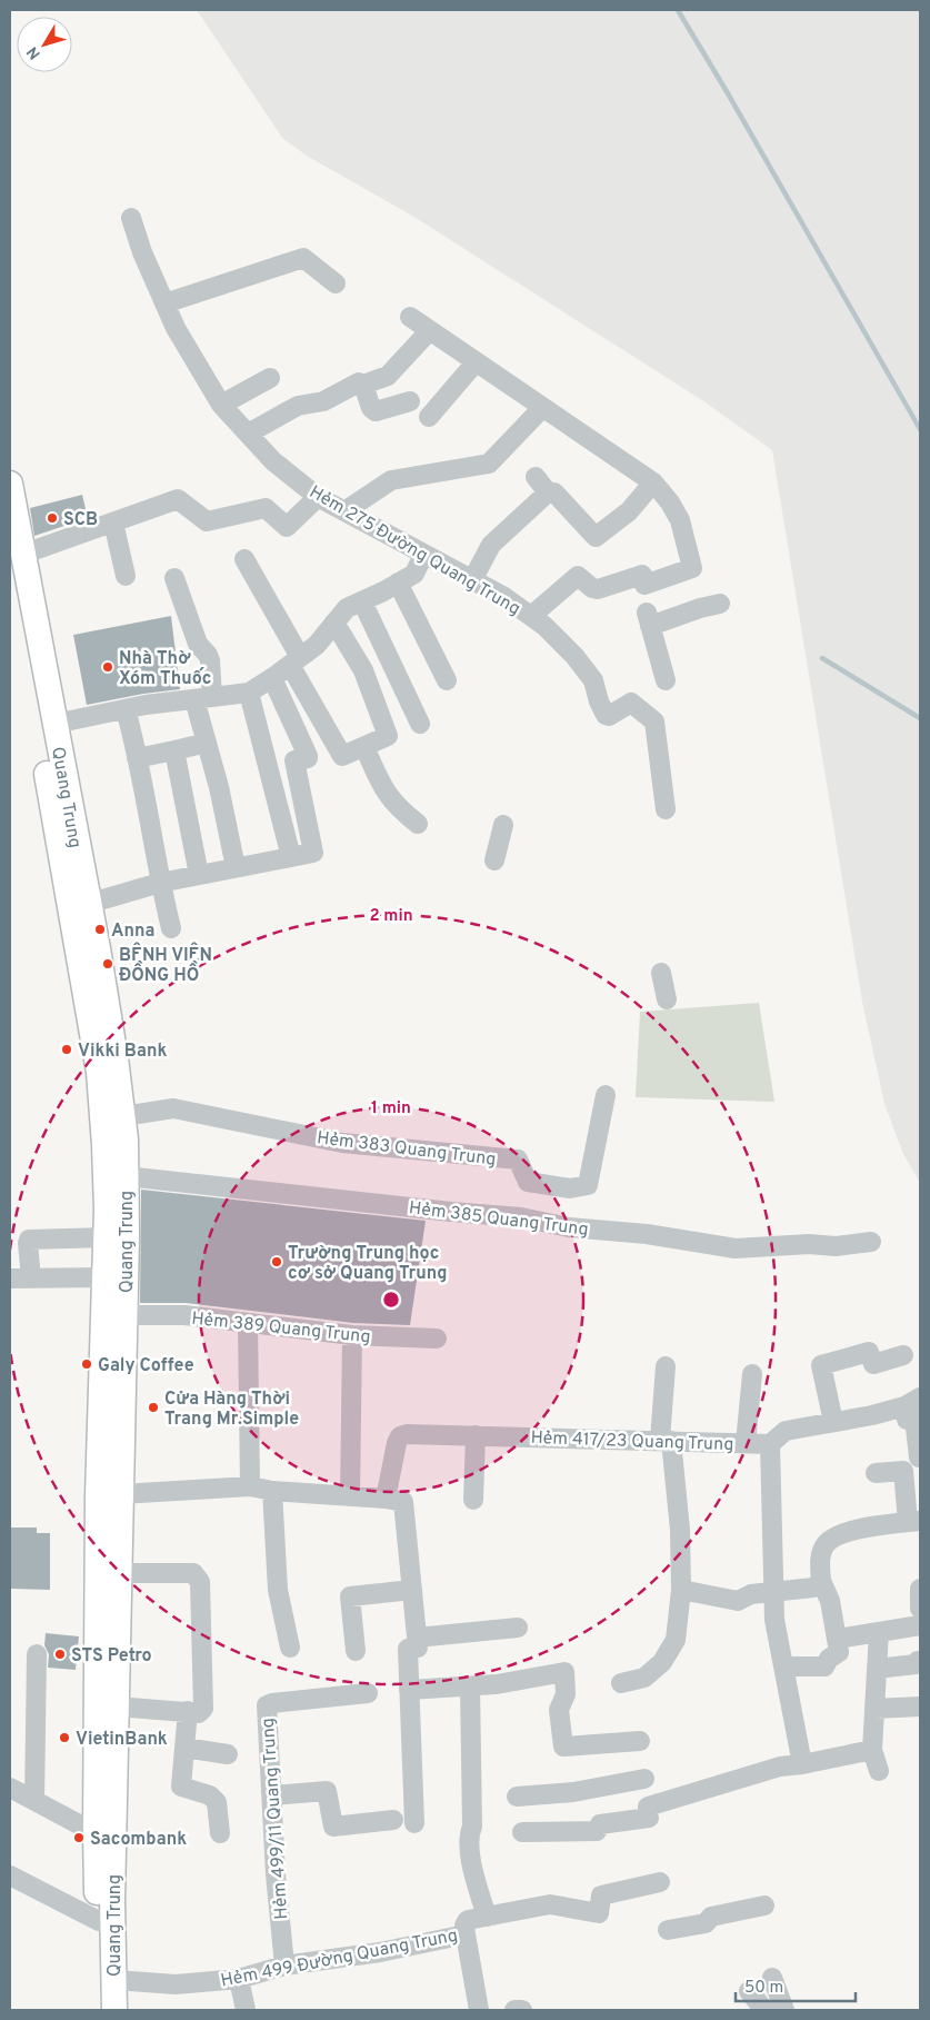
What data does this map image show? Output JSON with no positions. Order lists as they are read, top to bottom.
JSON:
{
  "streets": {
    "main road": ["Quang Trung"],
    "street": [
      "Hẻm 275 Đường Quang Trung",
      "Hẻm 383 Quang Trung",
      "Hẻm 385 Quang Trung",
      "Hẻm 389 Quang Trung",
      "Hẻm 417/23 Quang Trung",
      "Hẻm 499/11 Quang Trung",
      "Hẻm 499 Đường Quang Trung"
    ]
  },
  "crossings": [
    ["Quang Trung", "Hẻm 383 Quang Trung"],
    ["Quang Trung", "Hẻm 385 Quang Trung"],
    ["Quang Trung", "Hẻm 389 Quang Trung"],
    ["Quang Trung", "Hẻm 499 Đường Quang Trung"],
    ["Hẻm 499/11 Quang Trung", "Hẻm 499 Đường Quang Trung"]
  ],
  "places": [
    "SCB",
    "Nhà Thờ Xóm Thuốc",
    "Anna",
    "BỆNH VIỆN ĐỒNG HỒ",
    "Vikki Bank",
    "Trường Trung học cơ sở Quang Trung",
    "Galy Coffee",
    "Cửa Hàng Thời Trang Mr.Simple",
    "STS Petro",
    "VietinBank",
    "Sacombank"
  ],
  "scale_bar": "50 m",
  "north": "bottom left",
  "rings": ["2 min", "1 min"]
}
